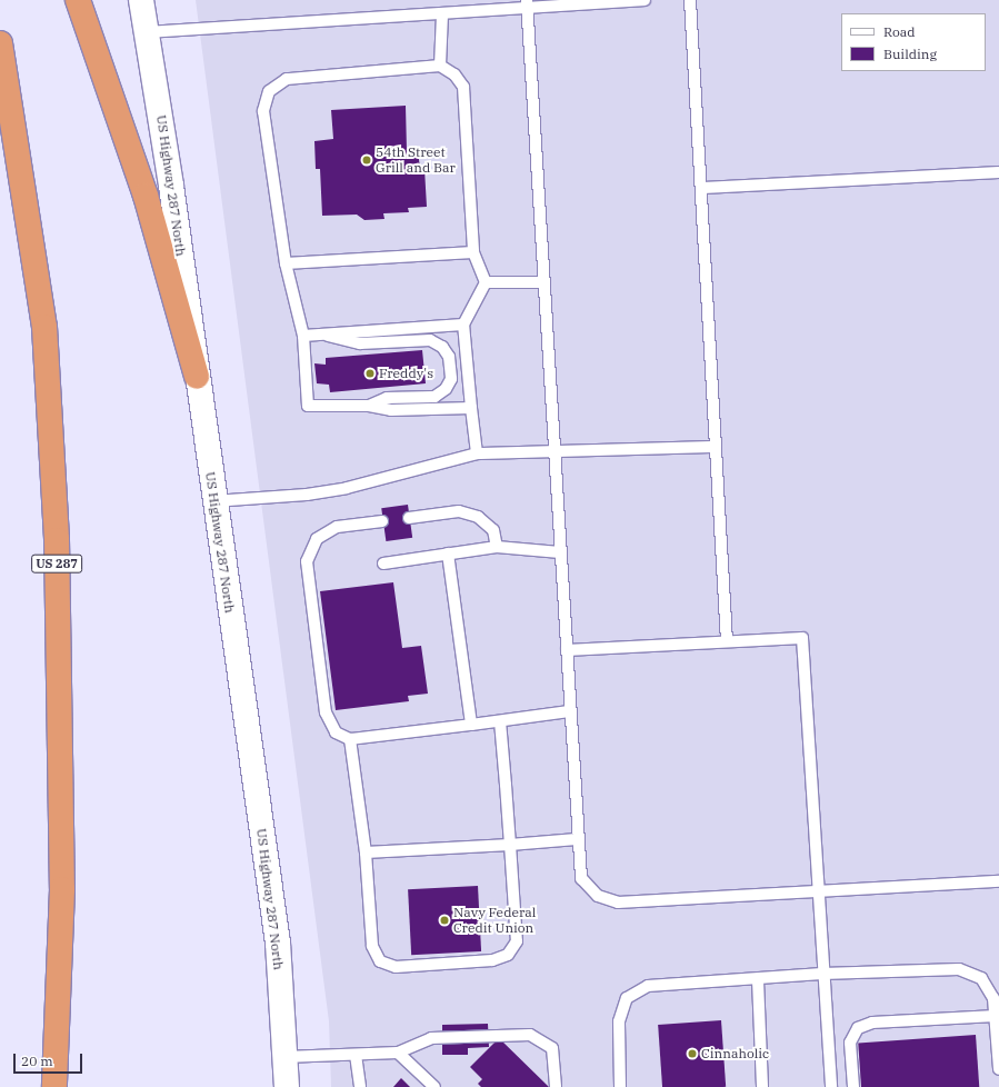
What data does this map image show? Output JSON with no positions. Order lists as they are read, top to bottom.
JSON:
{
  "streets": {
    "highway": ["US 287"],
    "main road": ["US Highway 287 North"]
  },
  "places": [
    "54th Street Grill and Bar",
    "Freddy's",
    "Navy Federal Credit Union",
    "Cinnaholic"
  ],
  "legend": ["Road", "Building"],
  "scale_bar": "20 m"
}
